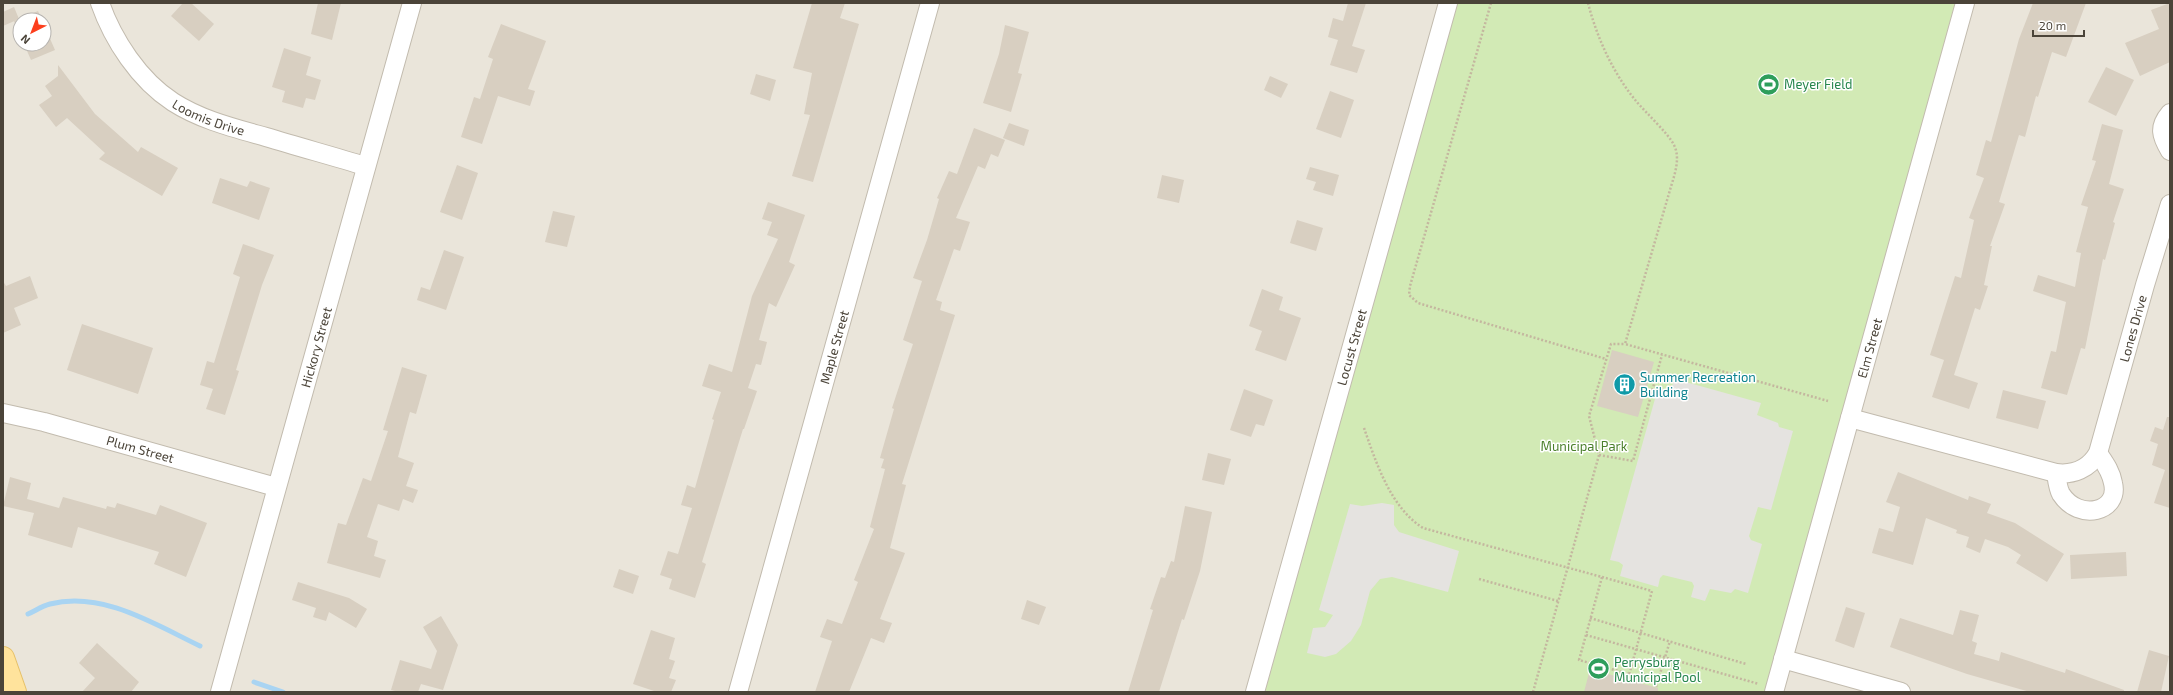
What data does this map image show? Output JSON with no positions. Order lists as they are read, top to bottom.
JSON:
{
  "streets": {
    "street": [
      "Loomis Drive",
      "Lones Drive",
      "Hickory Street",
      "Maple Street",
      "Locust Street",
      "Elm Street",
      "Plum Street"
    ]
  },
  "crossings": [
    ["Loomis Drive", "Hickory Street"],
    ["Lones Drive", "Elm Street"],
    ["Hickory Street", "Plum Street"]
  ],
  "parks": ["Municipal Park"],
  "places": {
    "sports": ["Meyer Field", "Perrysburg Municipal Pool"],
    "building": ["Summer Recreation Building"]
  },
  "scale_bar": "20 m",
  "north": "bottom left"
}
